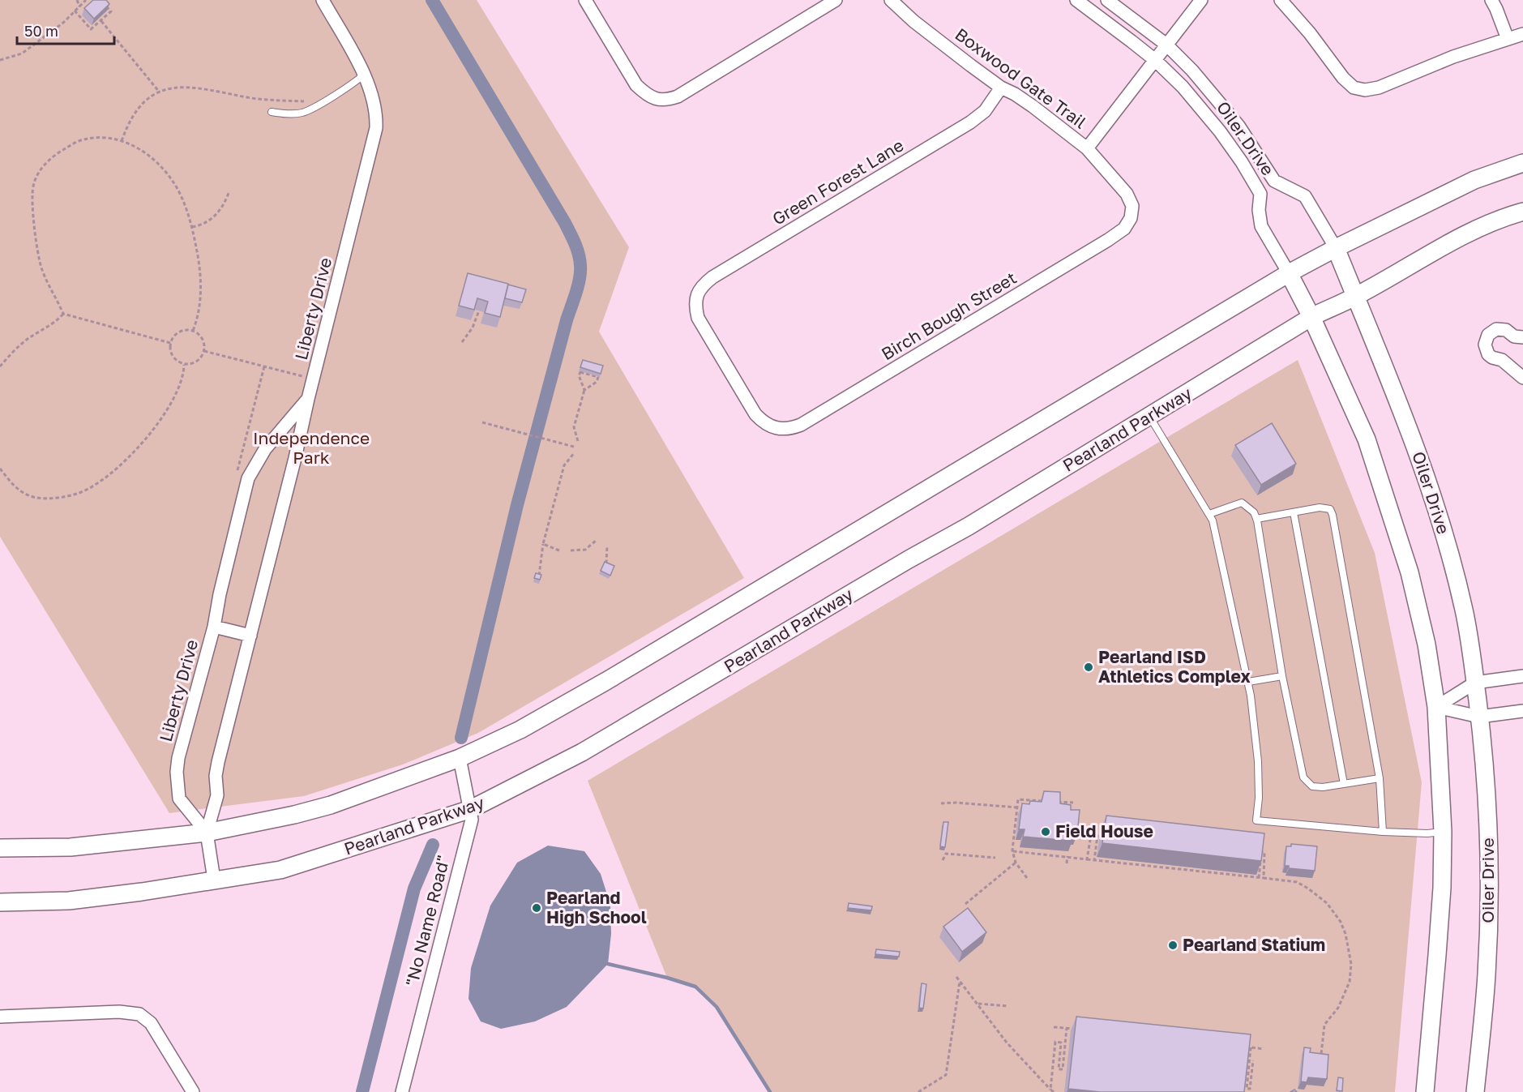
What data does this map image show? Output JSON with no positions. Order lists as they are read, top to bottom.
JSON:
{
  "streets": {
    "main road": ["Oiler Drive", "Pearland Parkway"],
    "street": [
      "Boxwood Gate Trail",
      "Green Forest Lane",
      "Liberty Drive",
      "Birch Bough Street",
      "\"No Name Road\""
    ]
  },
  "crossings": [
    ["Boxwood Gate Trail", "Green Forest Lane"],
    ["Boxwood Gate Trail", "Birch Bough Street"],
    ["Oiler Drive", "Pearland Parkway"],
    ["Green Forest Lane", "Birch Bough Street"],
    ["Pearland Parkway", "\"No Name Road\""]
  ],
  "parks": ["Independence Park"],
  "places": [
    "Pearland ISD Athletics Complex",
    "Field House",
    "Pearland High School",
    "Pearland Statium"
  ],
  "scale_bar": "50 m"
}
